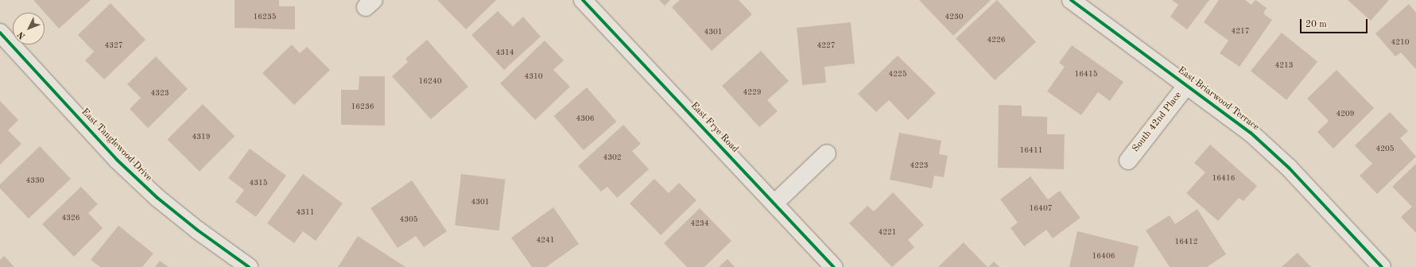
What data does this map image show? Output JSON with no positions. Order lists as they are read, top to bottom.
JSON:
{
  "streets": {
    "street": [
      "East Briarwood Terrace",
      "South 42nd Place",
      "East Frye Road",
      "East Tanglewood Drive"
    ]
  },
  "crossings": [
    ["East Briarwood Terrace", "South 42nd Place"]
  ],
  "house_numbers": [
    "16235",
    "4230",
    "4217",
    "4301",
    "4226",
    "4210",
    "4327",
    "4227",
    "4314",
    "4213",
    "4225",
    "16415",
    "4310",
    "16240",
    "4229",
    "4323",
    "16236",
    "4209",
    "4306",
    "4319",
    "4205",
    "16411",
    "4302",
    "4223",
    "16416",
    "4330",
    "4315",
    "4301",
    "16407",
    "4311",
    "4326",
    "4305",
    "4234",
    "4221",
    "4241",
    "16412",
    "16406"
  ],
  "scale_bar": "20 m",
  "north": "bottom left"
}
